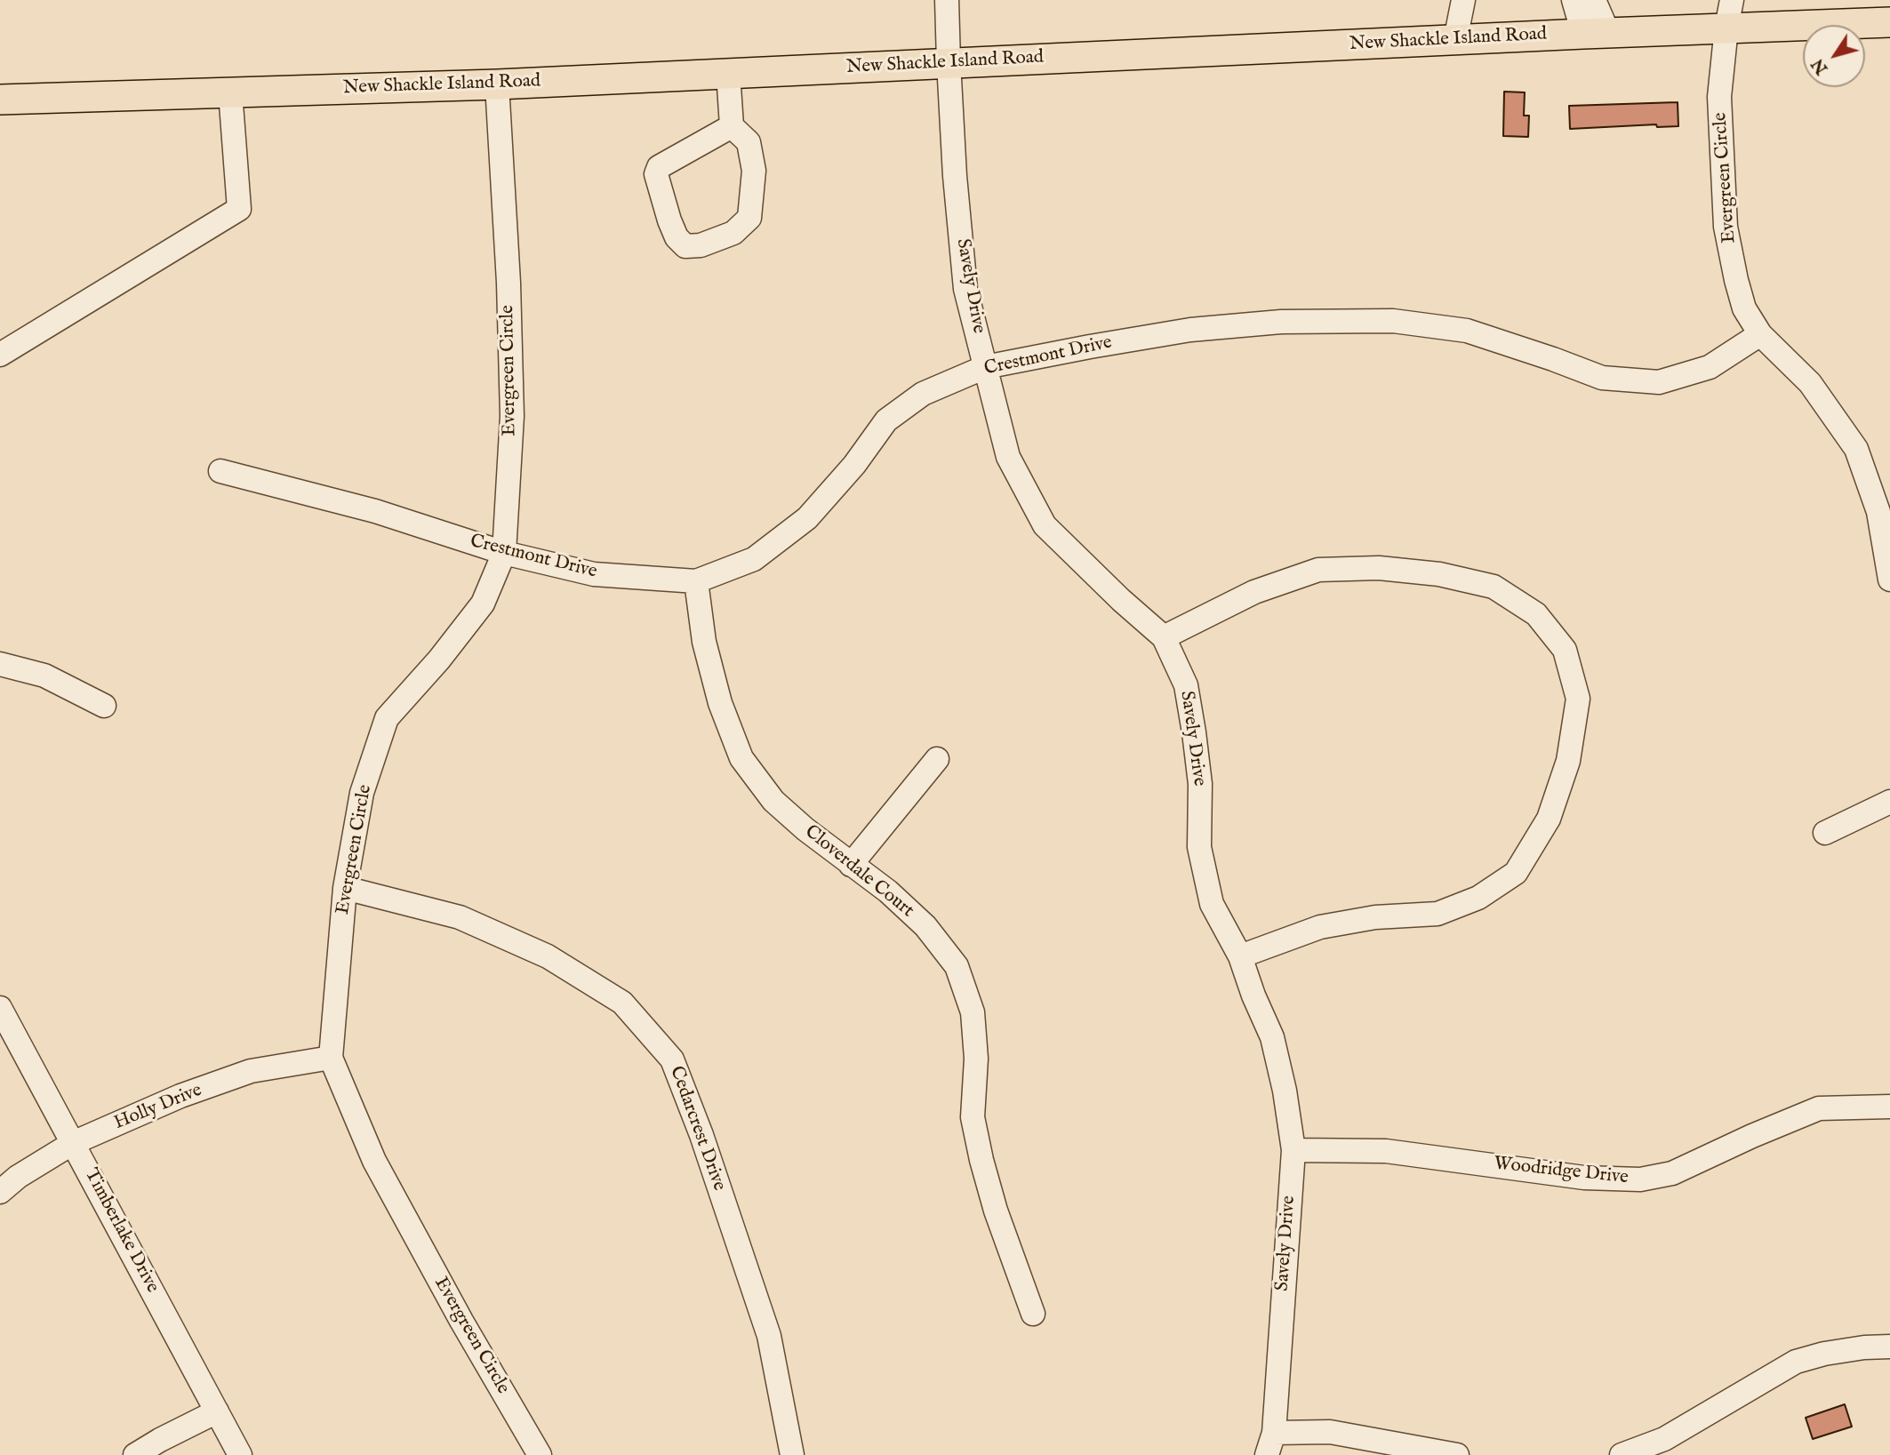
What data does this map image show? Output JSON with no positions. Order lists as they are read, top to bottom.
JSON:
{
  "streets": {
    "main road": ["New Shackle Island Road"],
    "street": [
      "Evergreen Circle",
      "Savely Drive",
      "Crestmont Drive",
      "Cloverdale Court",
      "Holly Drive",
      "Cedarcrest Drive",
      "Woodridge Drive",
      "Timberlake Drive"
    ]
  },
  "crossings": [
    ["New Shackle Island Road", "Evergreen Circle"],
    ["New Shackle Island Road", "Savely Drive"],
    ["Evergreen Circle", "Crestmont Drive"],
    ["Evergreen Circle", "Holly Drive"],
    ["Evergreen Circle", "Cedarcrest Drive"],
    ["Savely Drive", "Crestmont Drive"],
    ["Savely Drive", "Woodridge Drive"],
    ["Crestmont Drive", "Cloverdale Court"],
    ["Holly Drive", "Timberlake Drive"]
  ],
  "north": "bottom left"
}
